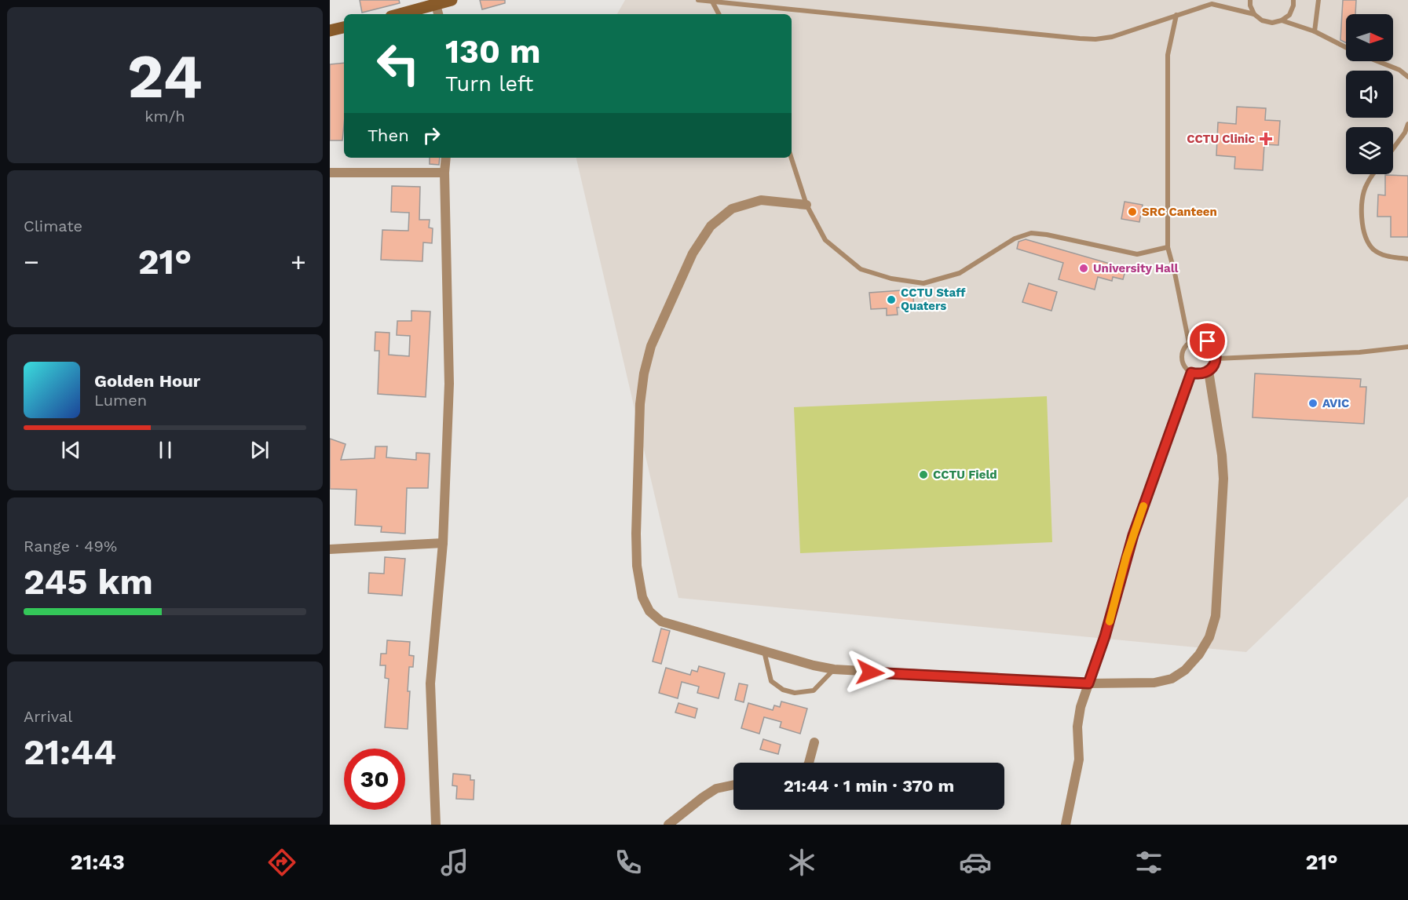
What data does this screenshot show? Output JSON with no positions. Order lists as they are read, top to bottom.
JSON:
{
  "places": {
    "health": ["CCTU Clinic"],
    "other": [
      "SRC Canteen",
      "University Hall",
      "CCTU Staff Quaters",
      "AVIC",
      "CCTU Field"
    ]
  },
  "north": "right",
  "page": {
    "tile": [
      ["24", "km/h"],
      "Climate",
      ["Range · 49%", "245 km"],
      ["Arrival", "21:44"]
    ],
    "turn": ["130 m", "Turn left"],
    "then": "Then",
    "heat": ["−", "21°", "+"],
    "song": ["Golden Hour", "Lumen"],
    "limit": "30",
    "trip": "21:44 · 1 min · 370 m",
    "tabs": ["21:43", "21°"]
  }
}
